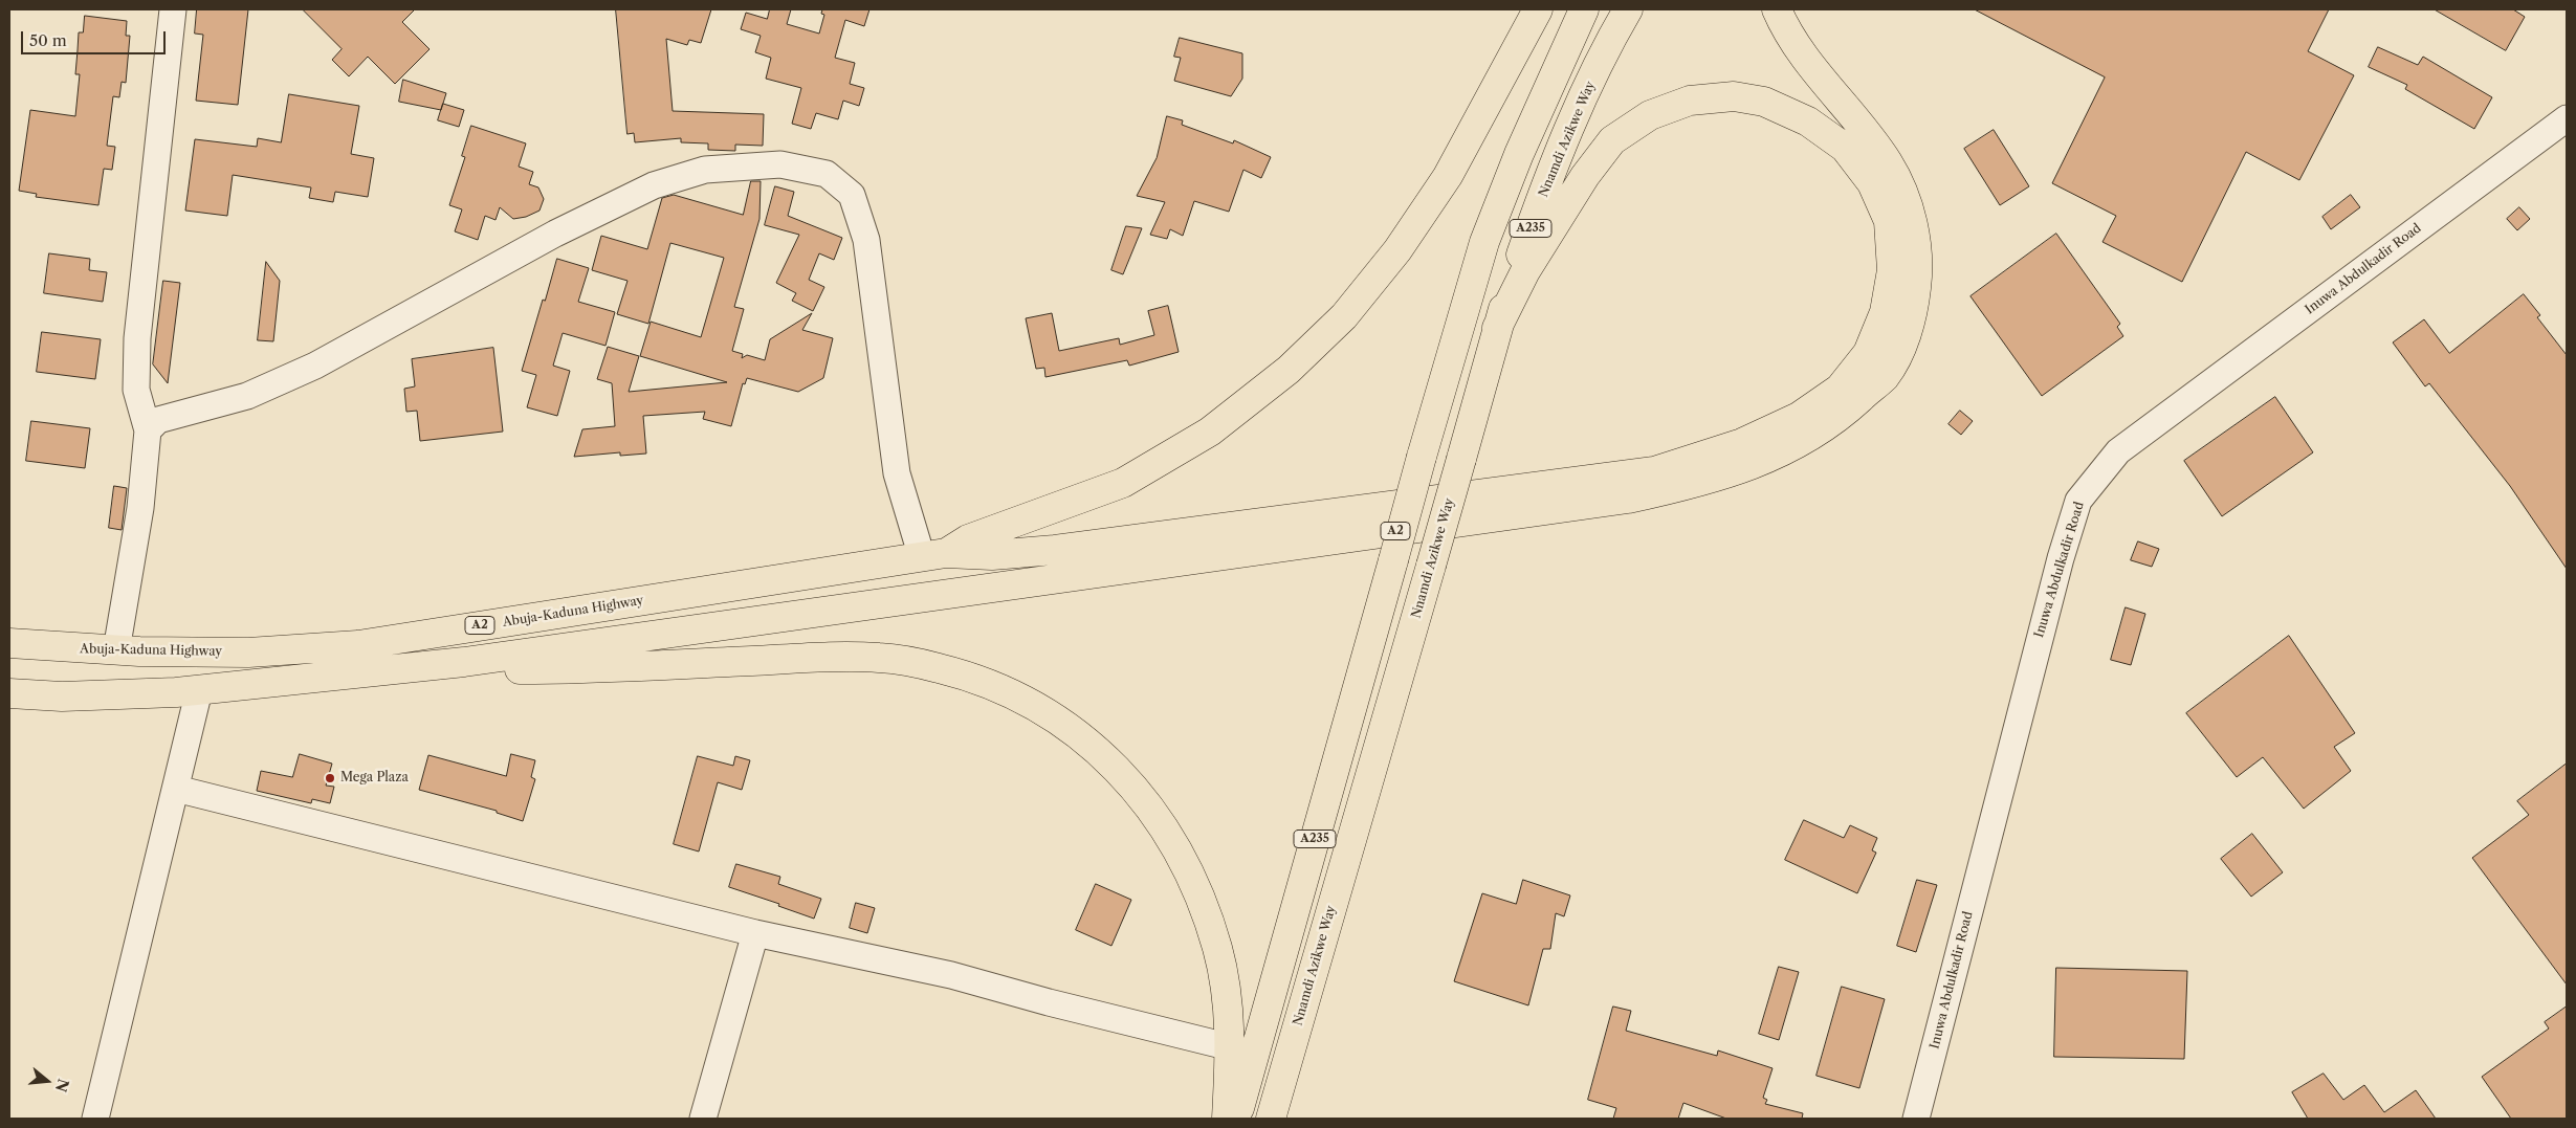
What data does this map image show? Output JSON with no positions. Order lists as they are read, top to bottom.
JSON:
{
  "streets": {
    "highway": [
      "Nnamdi Azikwe Way",
      "A235",
      "A2",
      "Abuja-Kaduna Highway"
    ],
    "street": ["Inuwa Abdulkadir Road"]
  },
  "crossings": [
    ["A2", "Abuja-Kaduna Highway"]
  ],
  "places": ["Mega Plaza"],
  "scale_bar": "50 m",
  "north": "right"
}
